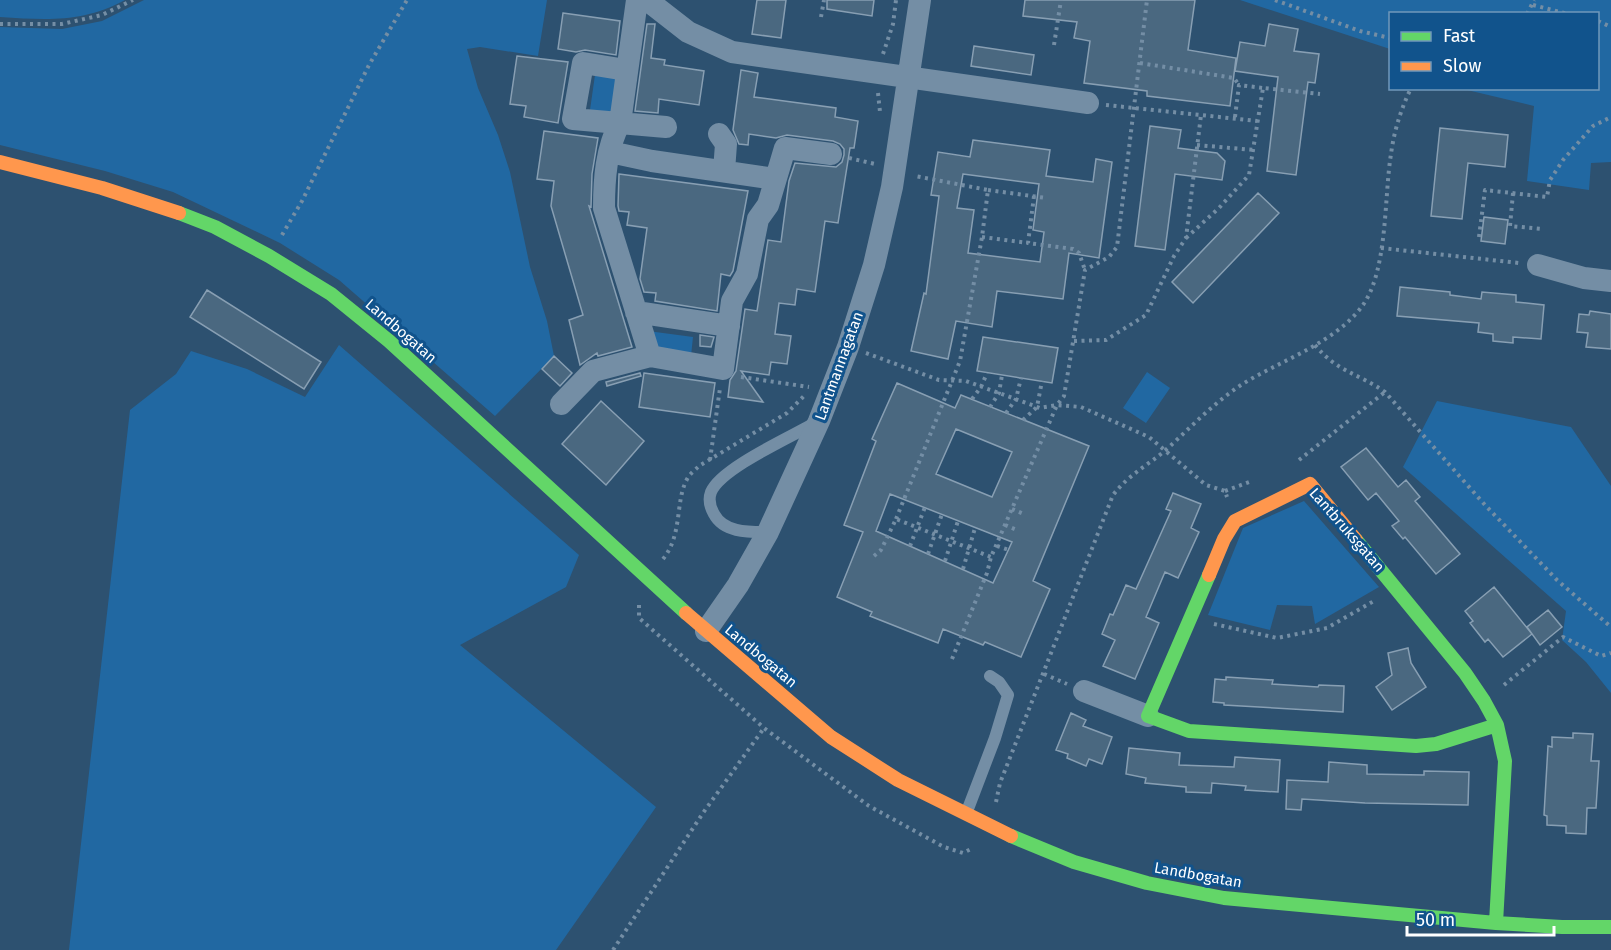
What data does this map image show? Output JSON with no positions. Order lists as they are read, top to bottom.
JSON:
{
  "streets": {
    "street": ["Landbogatan", "Lantmannagatan", "Lantbruksgatan"]
  },
  "crossings": [
    ["Landbogatan", "Lantmannagatan"],
    ["Landbogatan", "Lantbruksgatan"]
  ],
  "legend": ["Fast", "Slow"],
  "scale_bar": "50 m"
}
